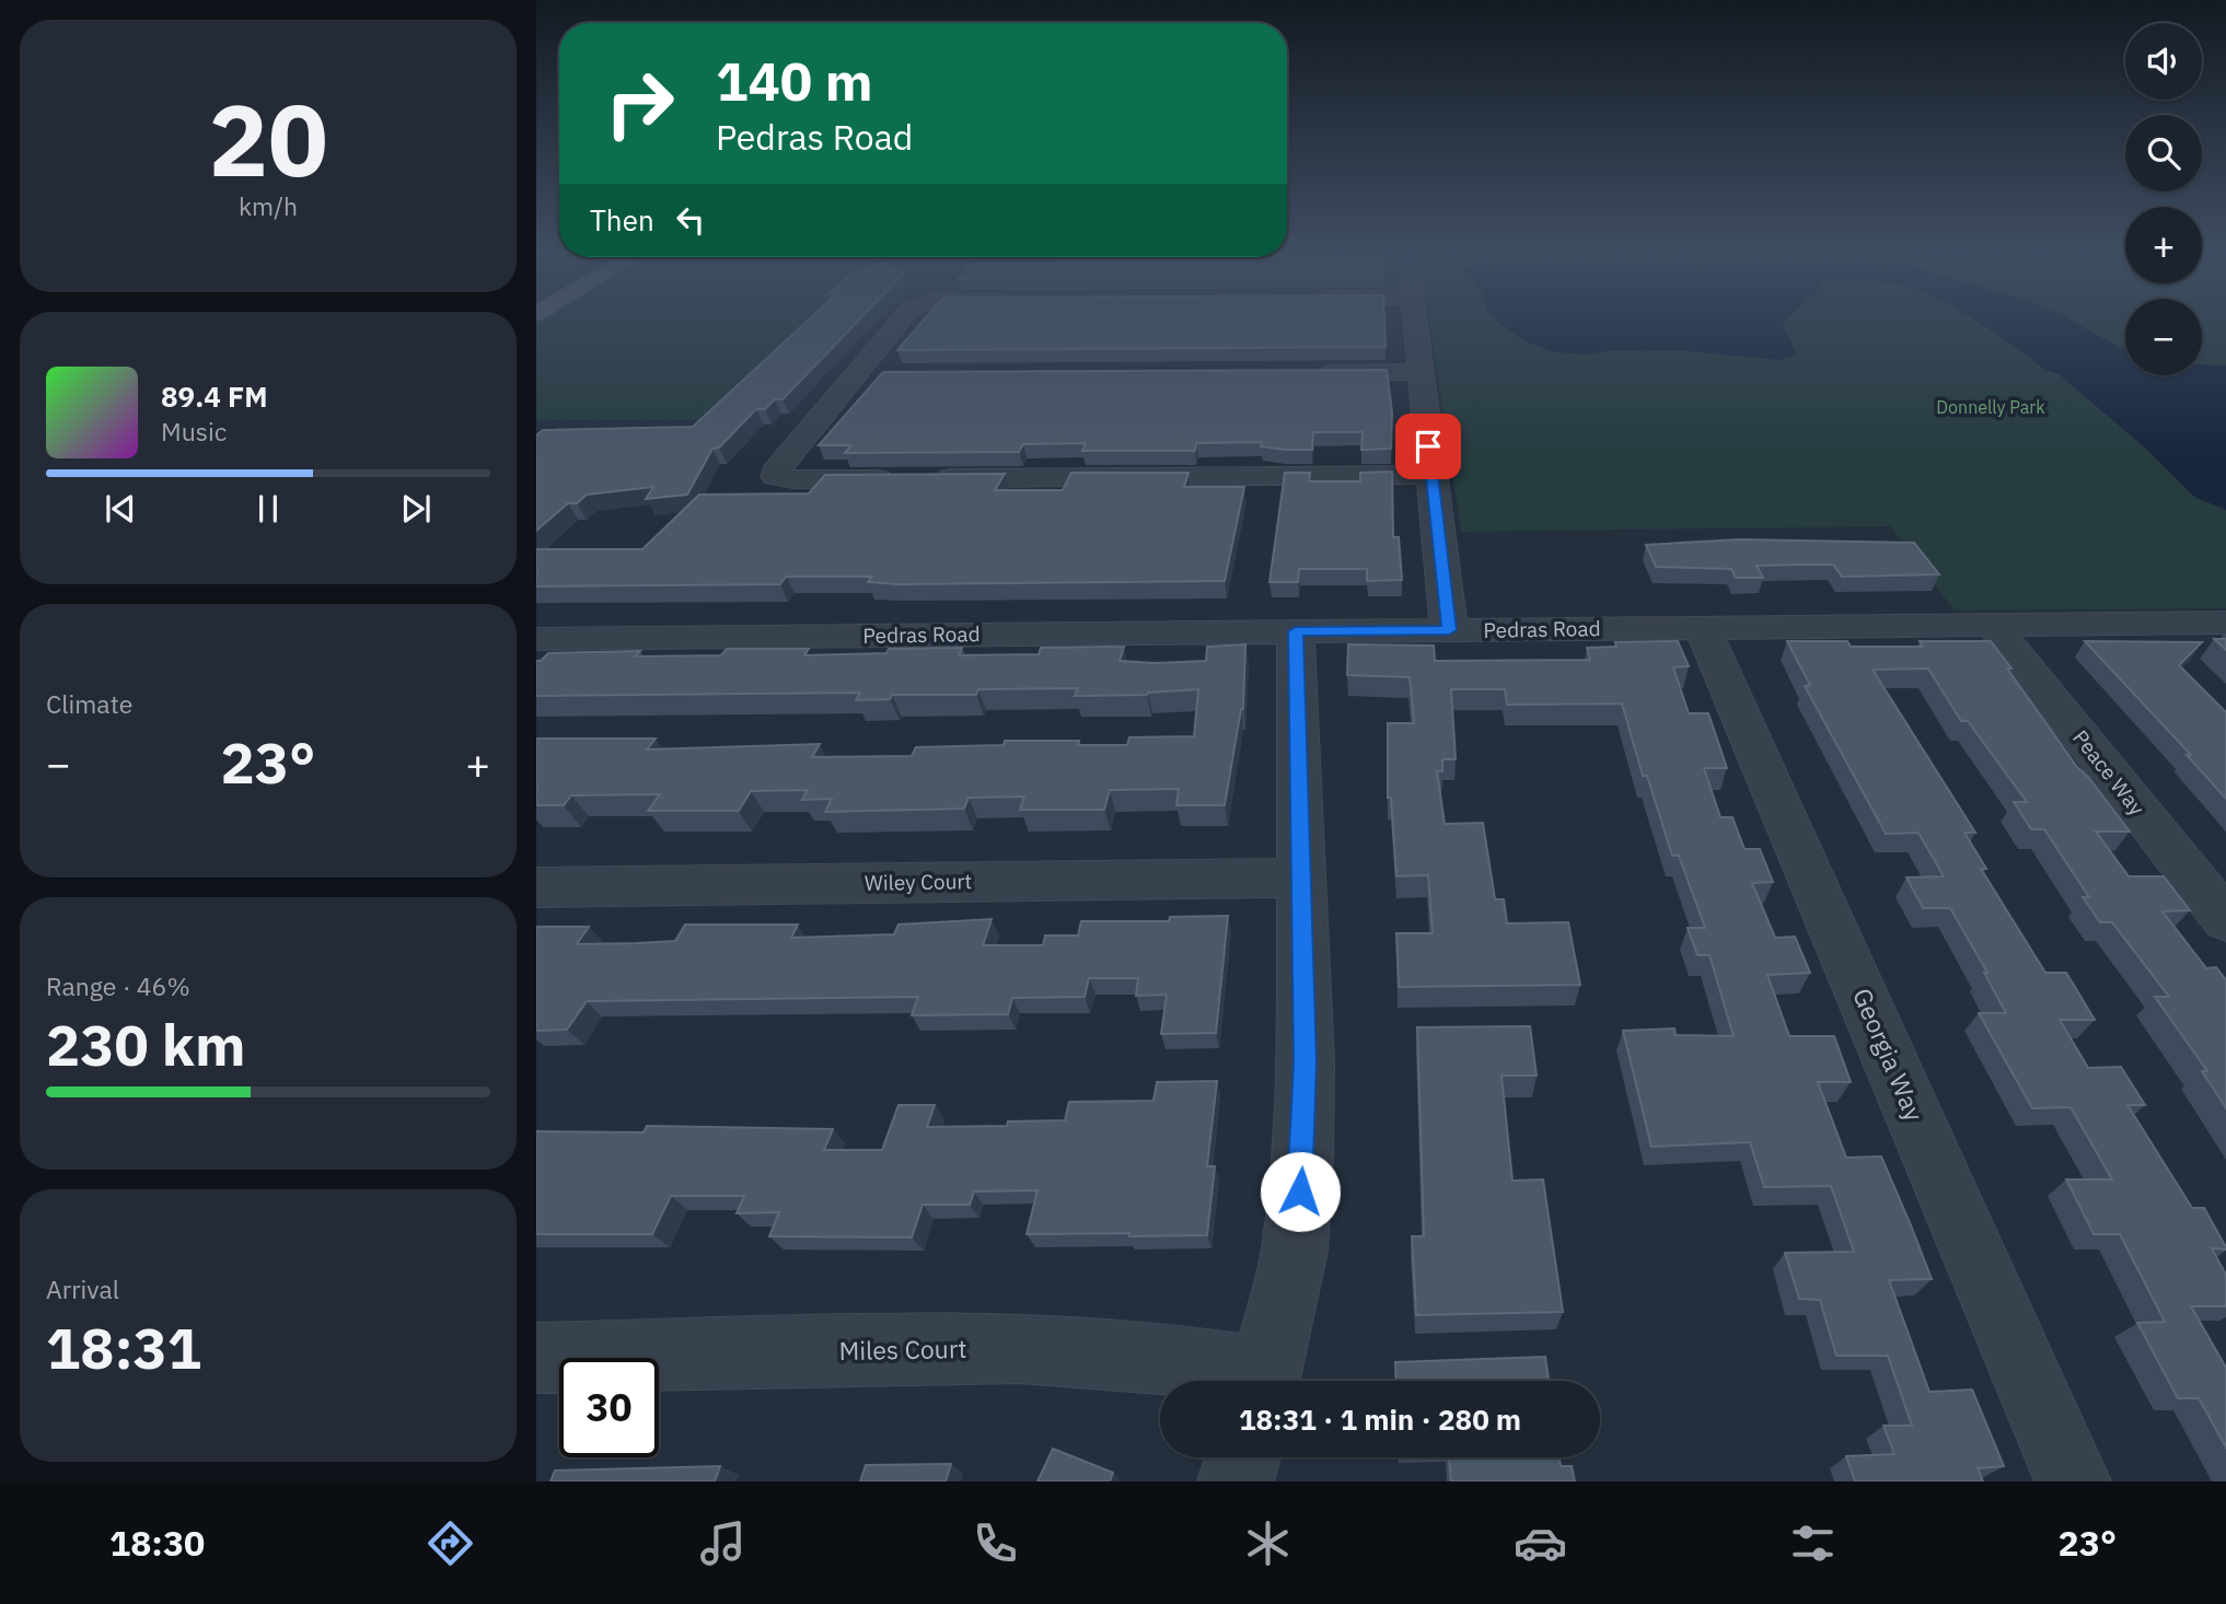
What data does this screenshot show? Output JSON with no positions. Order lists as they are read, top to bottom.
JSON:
{
  "streets": {
    "street": [
      "Pedras Road",
      "Peace Way",
      "Wiley Court",
      "Georgia Way",
      "Miles Court"
    ]
  },
  "crossings": [
    ["Pedras Road", "Peace Way"],
    ["Pedras Road", "Georgia Way"]
  ],
  "parks": ["Donnelly Park"],
  "page": {
    "tile": [
      ["20", "km/h"],
      "Climate",
      ["Range · 46%", "230 km"],
      ["Arrival", "18:31"]
    ],
    "map_buttons": ["+", "−"],
    "turn": ["140 m", "Pedras Road"],
    "then": "Then",
    "song": ["89.4 FM", "Music"],
    "heat": ["−", "23°", "+"],
    "limit": "30",
    "trip": "18:31 · 1 min · 280 m",
    "tabs": ["18:30", "23°"]
  }
}
